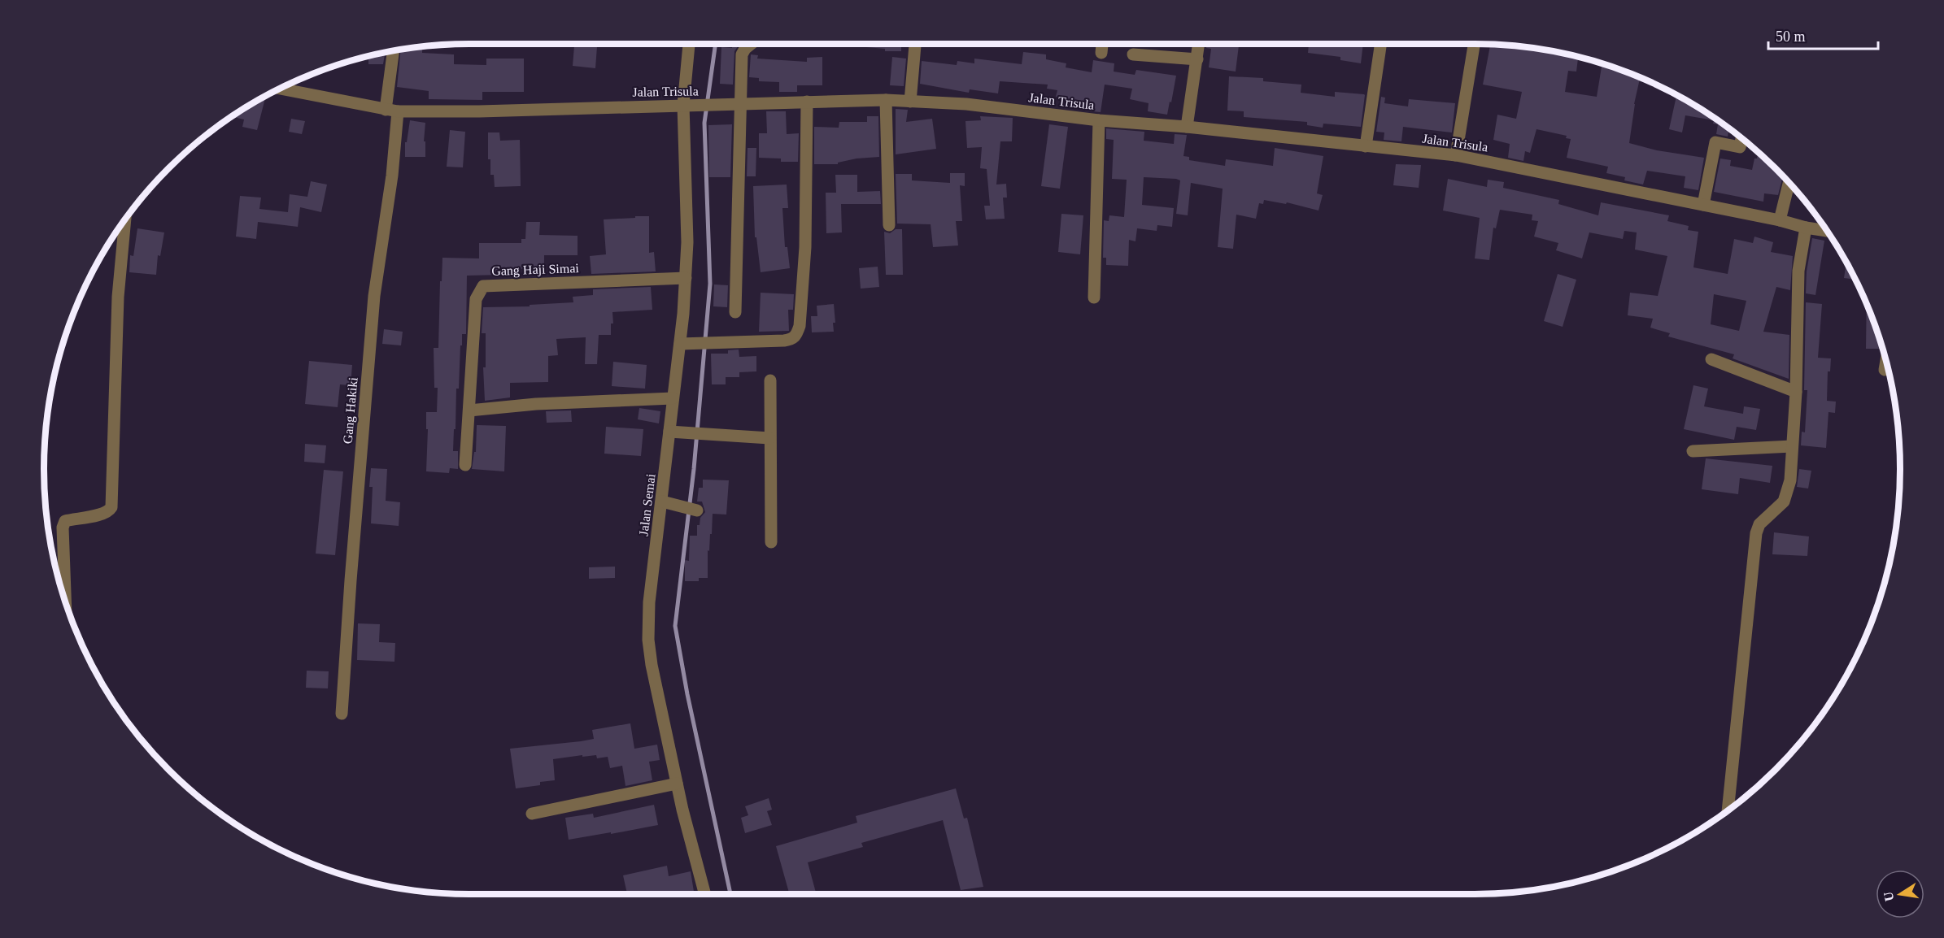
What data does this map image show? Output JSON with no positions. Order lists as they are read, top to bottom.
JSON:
{
  "streets": {
    "street": [
      "Jalan Trisula",
      "Gang Haji Simai",
      "Gang Hakiki",
      "Jalan Semai"
    ]
  },
  "crossings": [
    ["Jalan Trisula", "Gang Hakiki"],
    ["Jalan Trisula", "Jalan Semai"],
    ["Gang Haji Simai", "Jalan Semai"]
  ],
  "scale_bar": "50 m",
  "north": "left"
}
